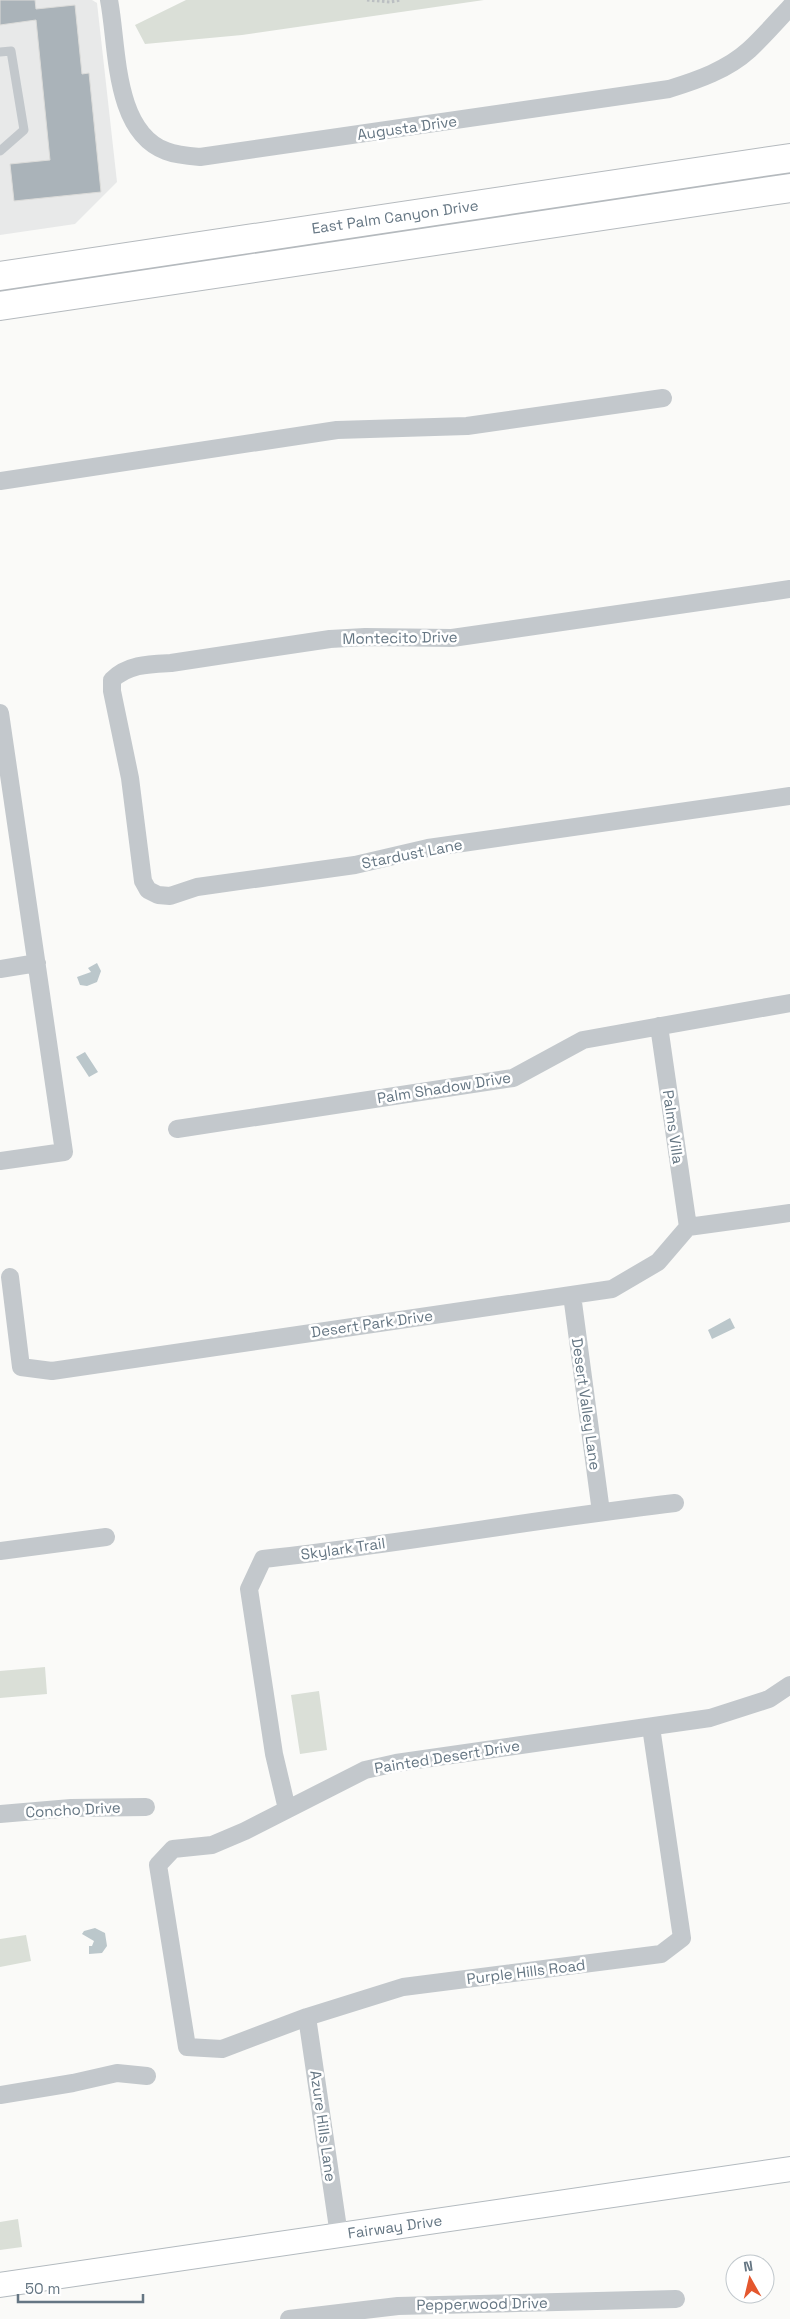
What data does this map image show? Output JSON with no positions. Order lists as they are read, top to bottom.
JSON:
{
  "streets": {
    "main road": ["East Palm Canyon Drive"],
    "street": [
      "Augusta Drive",
      "Montecito Drive",
      "Stardust Lane",
      "Palm Shadow Drive",
      "Palms Villa",
      "Desert Park Drive",
      "Desert Valley Lane",
      "Skylark Trail",
      "Painted Desert Drive",
      "Concho Drive",
      "Purple Hills Road",
      "Azure Hills Lane",
      "Fairway Drive",
      "Pepperwood Drive"
    ]
  },
  "crossings": [
    ["Montecito Drive", "Stardust Lane"],
    ["Palm Shadow Drive", "Palms Villa"],
    ["Palms Villa", "Desert Park Drive"],
    ["Desert Park Drive", "Desert Valley Lane"],
    ["Desert Valley Lane", "Skylark Trail"],
    ["Skylark Trail", "Painted Desert Drive"],
    ["Painted Desert Drive", "Purple Hills Road"],
    ["Purple Hills Road", "Azure Hills Lane"],
    ["Azure Hills Lane", "Fairway Drive"]
  ],
  "scale_bar": "50 m",
  "north": "top"
}
